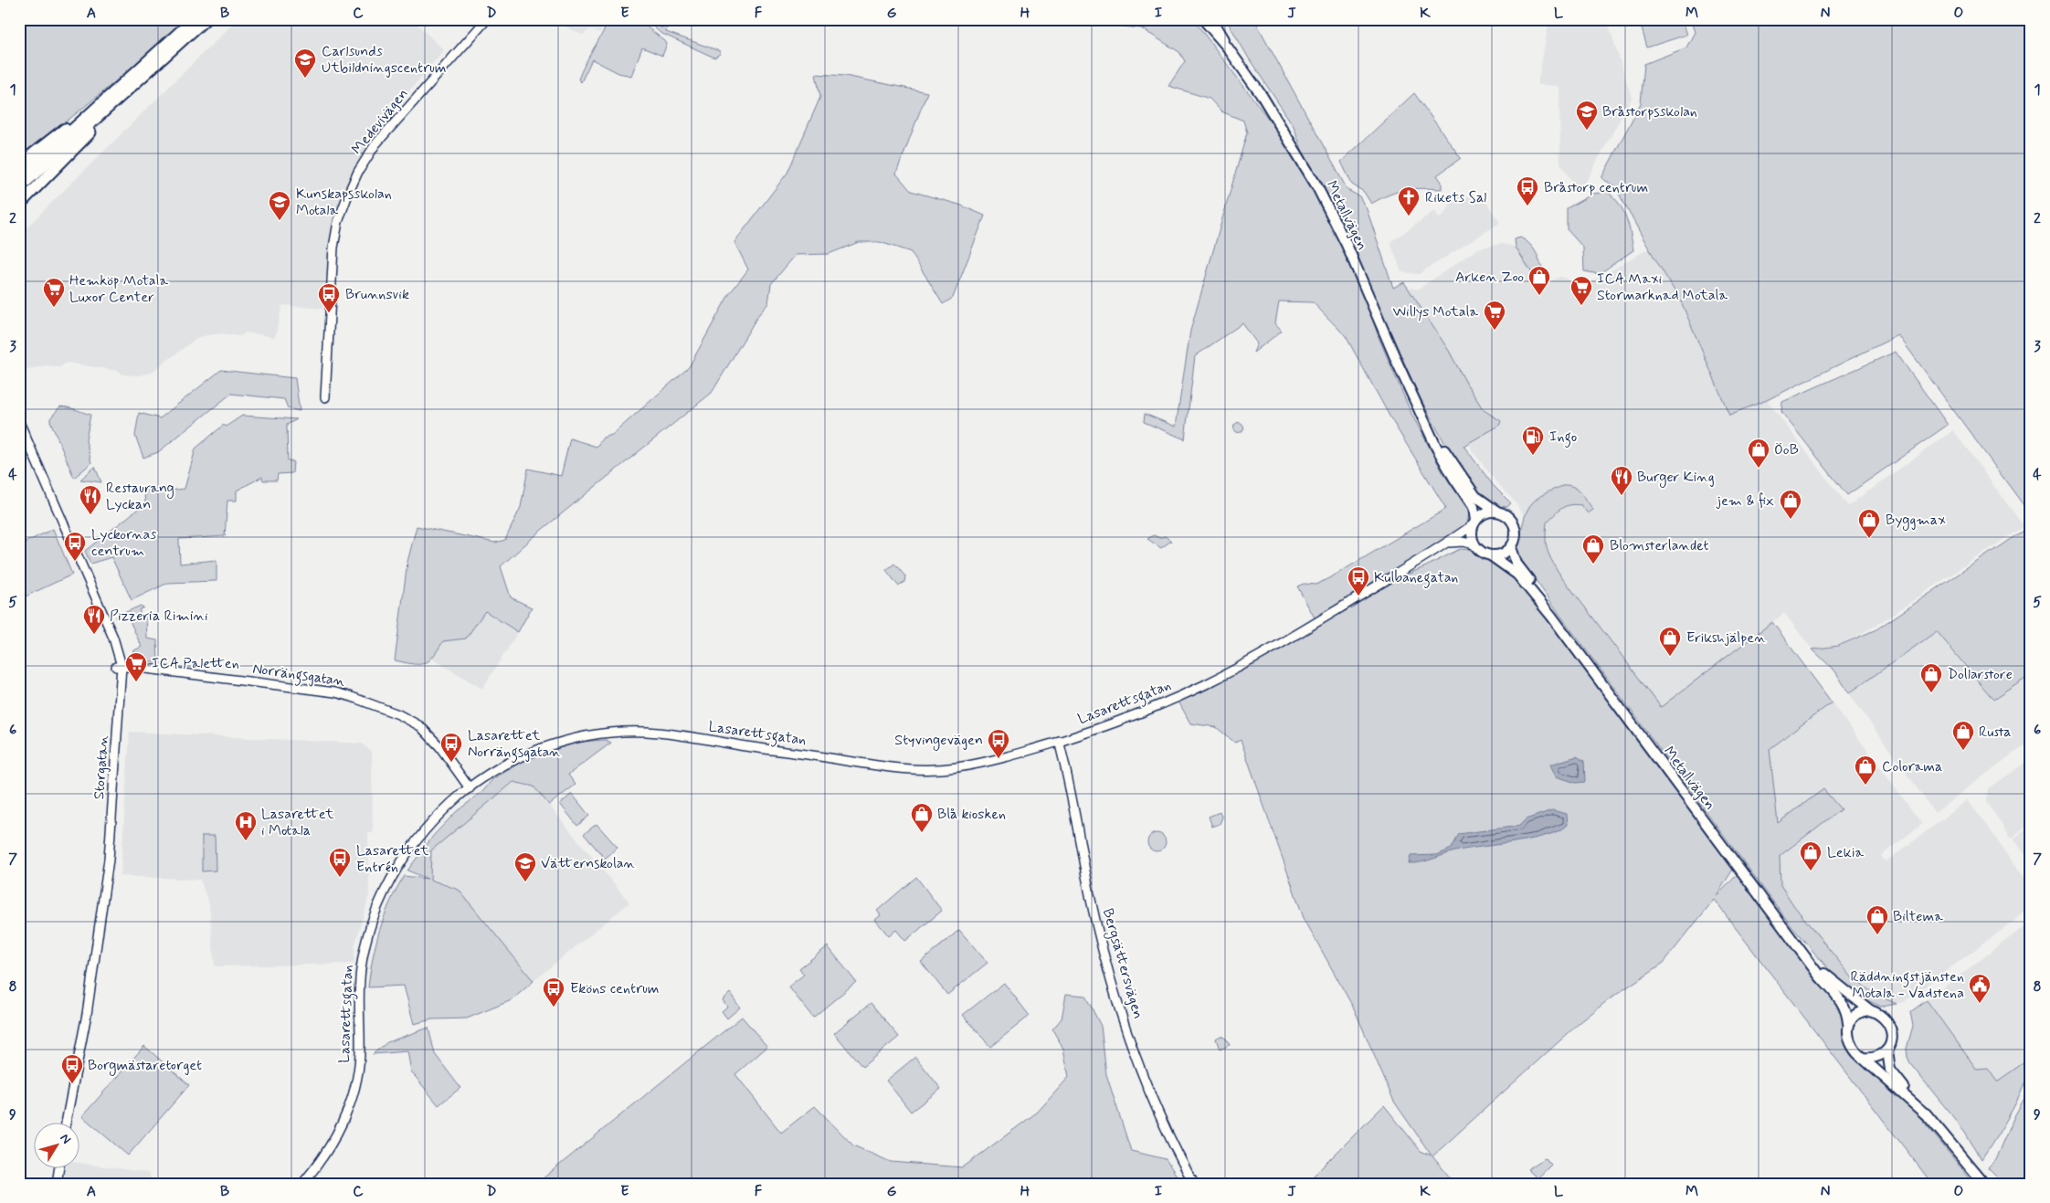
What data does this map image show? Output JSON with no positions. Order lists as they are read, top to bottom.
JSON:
{
  "streets": {
    "main road": ["Metallvägen"],
    "street": [
      "Medevivägen",
      "Norrängsgatan",
      "Lasarettsgatan",
      "Storgatan",
      "Bergsättersvägen"
    ]
  },
  "crossings": [
    ["Metallvägen", "Lasarettsgatan"],
    ["Norrängsgatan", "Lasarettsgatan"],
    ["Norrängsgatan", "Storgatan"],
    ["Lasarettsgatan", "Bergsättersvägen"]
  ],
  "places": {
    "school or university": [
      "Carlsunds Utbildningscentrum",
      "Bråstorpsskolan",
      "Kunskapsskolan Motala",
      "Vätternskolan"
    ],
    "bus stop": [
      "Bråstorp centrum",
      "Brunnsvik",
      "Lyckornas centrum",
      "Kulbanegatan",
      "Styvingevägen",
      "Lasarettet Norrängsgatan",
      "Lasarettet Entrén",
      "Eköns centrum",
      "Borgmästaretorget"
    ],
    "church": ["Rikets Sal"],
    "shop": [
      "Arken Zoo",
      "ÖoB",
      "jem & fix",
      "Byggmax",
      "Blomsterlandet",
      "Erikshjälpen",
      "Dollarstore",
      "Rusta",
      "Colorama",
      "Blå kiosken",
      "Lekia",
      "Biltema"
    ],
    "supermarket": [
      "ICA Maxi Stormarknad Motala",
      "Hemköp Motala Luxor Center",
      "Willys Motala",
      "ICA Paletten"
    ],
    "fuel station": ["Ingo"],
    "restaurant": ["Burger King", "Restaurang Lyckan", "Pizzeria Rimini"],
    "hospital": ["Lasarettet i Motala"],
    "public building": ["Räddningstjänsten Motala - Vadstena"]
  },
  "north": "top right",
  "grid": {
    "columns": [
      "A",
      "B",
      "C",
      "D",
      "E",
      "F",
      "G",
      "H",
      "I",
      "J",
      "K",
      "L",
      "M",
      "N",
      "O"
    ],
    "rows": [
      "1",
      "2",
      "3",
      "4",
      "5",
      "6",
      "7",
      "8",
      "9"
    ]
  }
}
